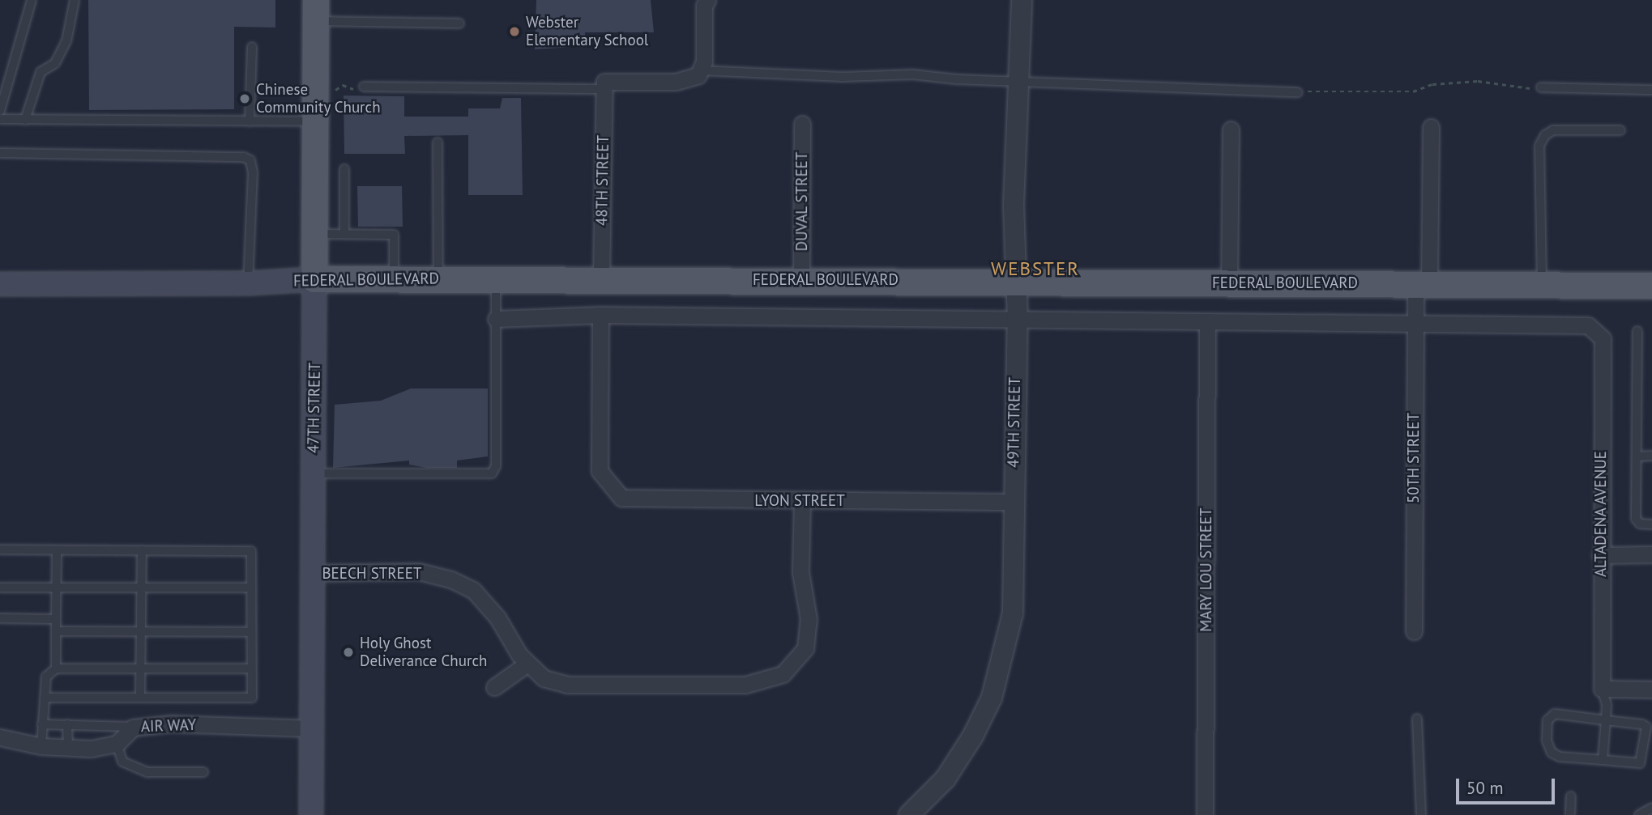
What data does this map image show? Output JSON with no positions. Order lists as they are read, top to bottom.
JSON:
{
  "streets": {
    "main road": ["FEDERAL BOULEVARD", "47TH STREET"],
    "street": [
      "48TH STREET",
      "DUVAL STREET",
      "49TH STREET",
      "50TH STREET",
      "LYON STREET",
      "ALTADENA AVENUE",
      "MARY LOU STREET",
      "BEECH STREET",
      "AIR WAY"
    ]
  },
  "crossings": [
    ["48TH STREET", "FEDERAL BOULEVARD"],
    ["DUVAL STREET", "FEDERAL BOULEVARD"],
    ["FEDERAL BOULEVARD", "47TH STREET"],
    ["FEDERAL BOULEVARD", "49TH STREET"],
    ["FEDERAL BOULEVARD", "50TH STREET"],
    ["47TH STREET", "BEECH STREET"],
    ["47TH STREET", "AIR WAY"],
    ["49TH STREET", "LYON STREET"],
    ["50TH STREET", "ALTADENA AVENUE"],
    ["LYON STREET", "BEECH STREET"]
  ],
  "districts": ["WEBSTER"],
  "places": ["Webster Elementary School", "Chinese Community Church", "Holy Ghost Deliverance Church"],
  "scale_bar": "50 m"
}
